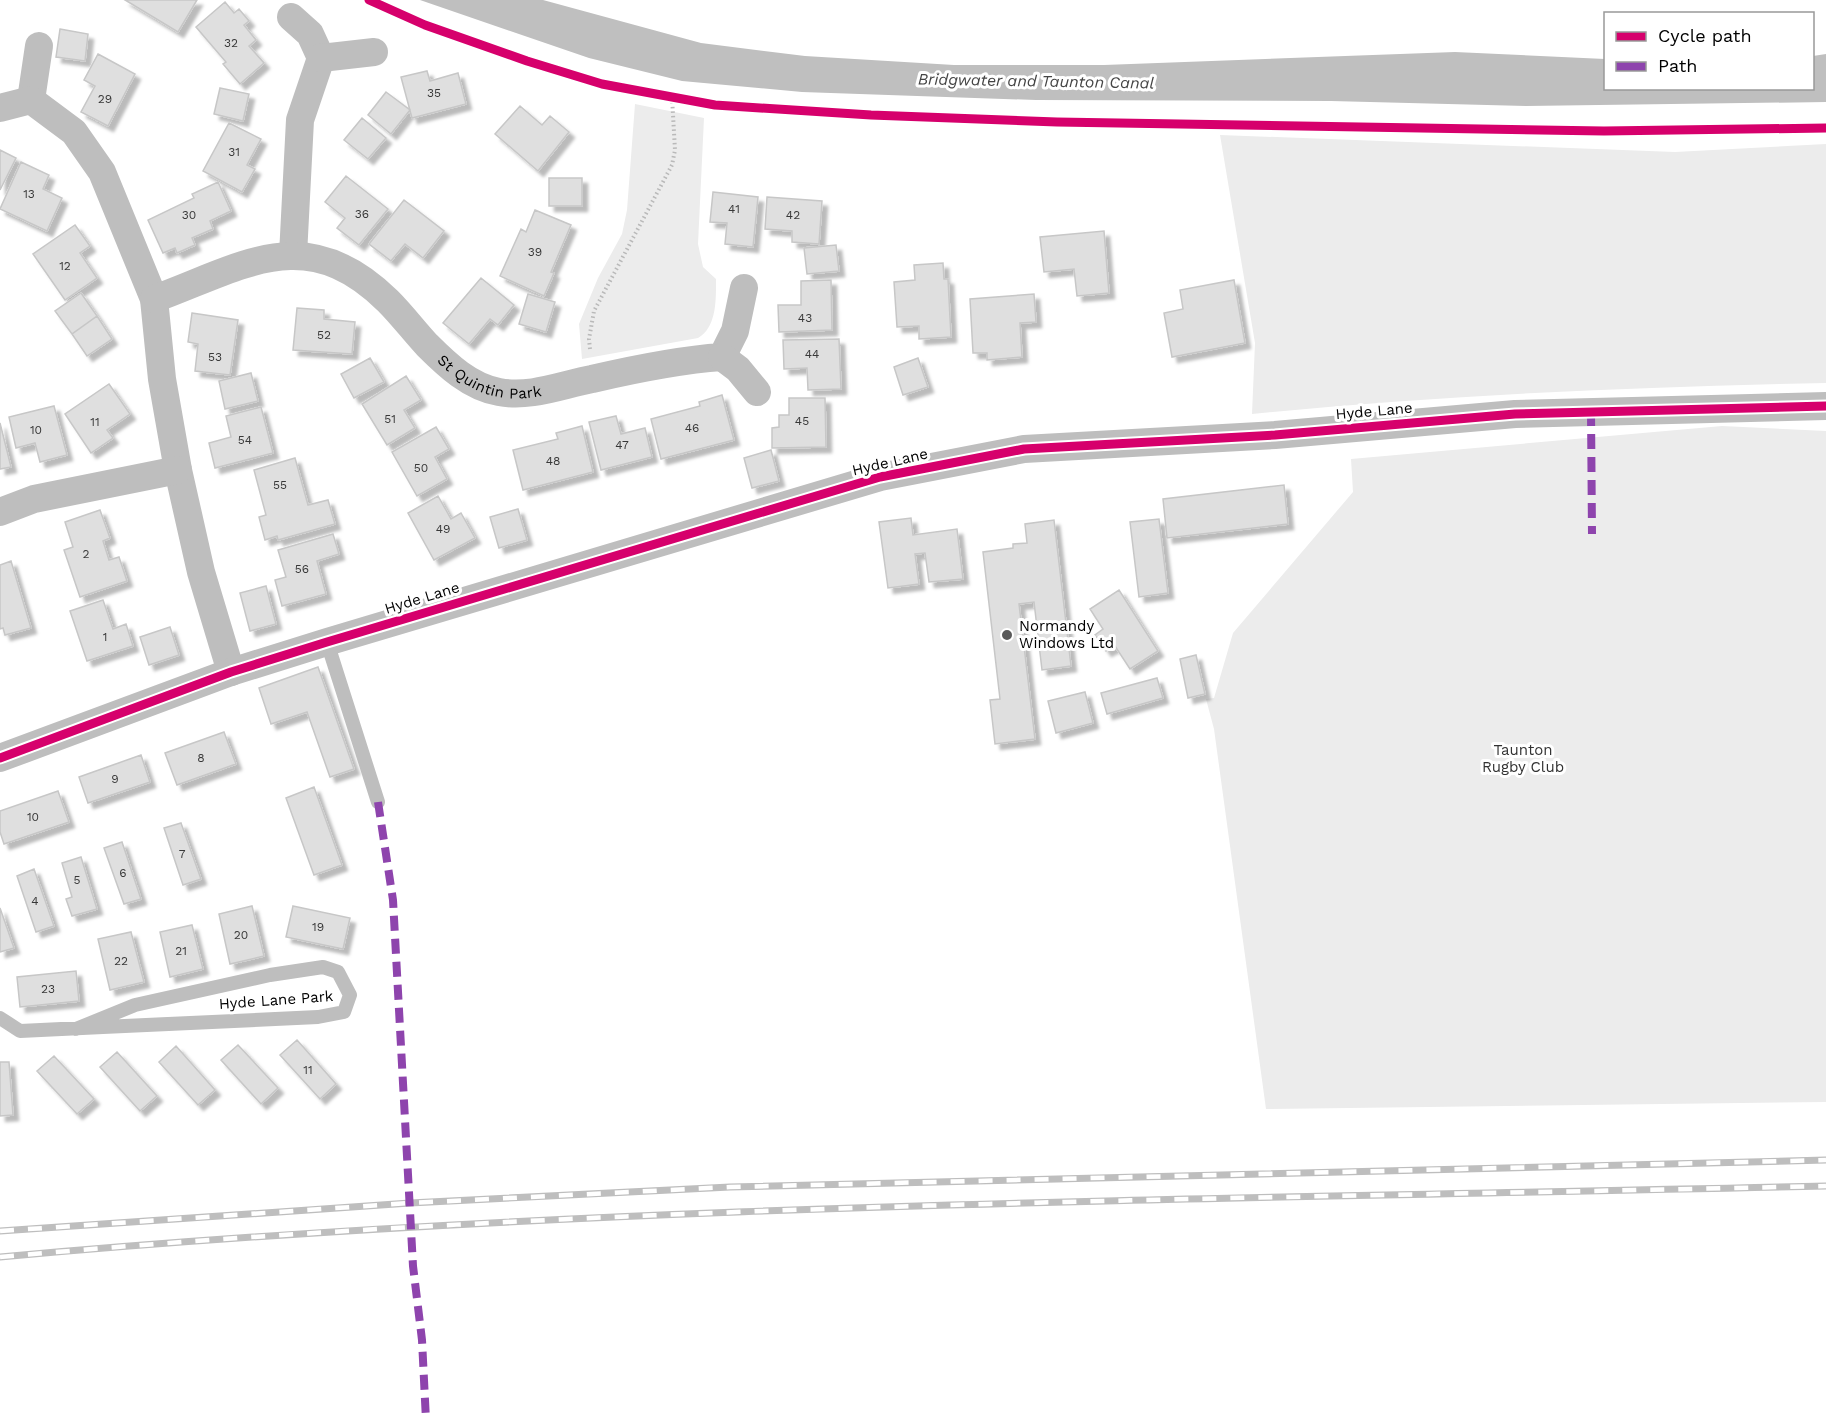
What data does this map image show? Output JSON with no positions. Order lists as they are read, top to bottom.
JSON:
{
  "streets": {
    "street": ["St Quintin Park", "Hyde Lane"],
    "lane": ["Hyde Lane Park"]
  },
  "water": ["Bridgwater and Taunton Canal"],
  "parks": ["Taunton Rugby Club"],
  "places": ["Normandy Windows Ltd"],
  "house_numbers": [
    "32",
    "35",
    "29",
    "31",
    "13",
    "41",
    "36",
    "30",
    "42",
    "39",
    "12",
    "43",
    "52",
    "44",
    "53",
    "51",
    "45",
    "11",
    "46",
    "10",
    "54",
    "47",
    "48",
    "50",
    "55",
    "49",
    "2",
    "56",
    "1",
    "8",
    "9",
    "10",
    "7",
    "6",
    "5",
    "4",
    "19",
    "20",
    "21",
    "22",
    "23",
    "11"
  ],
  "legend": ["Cycle path", "Path"]
}
